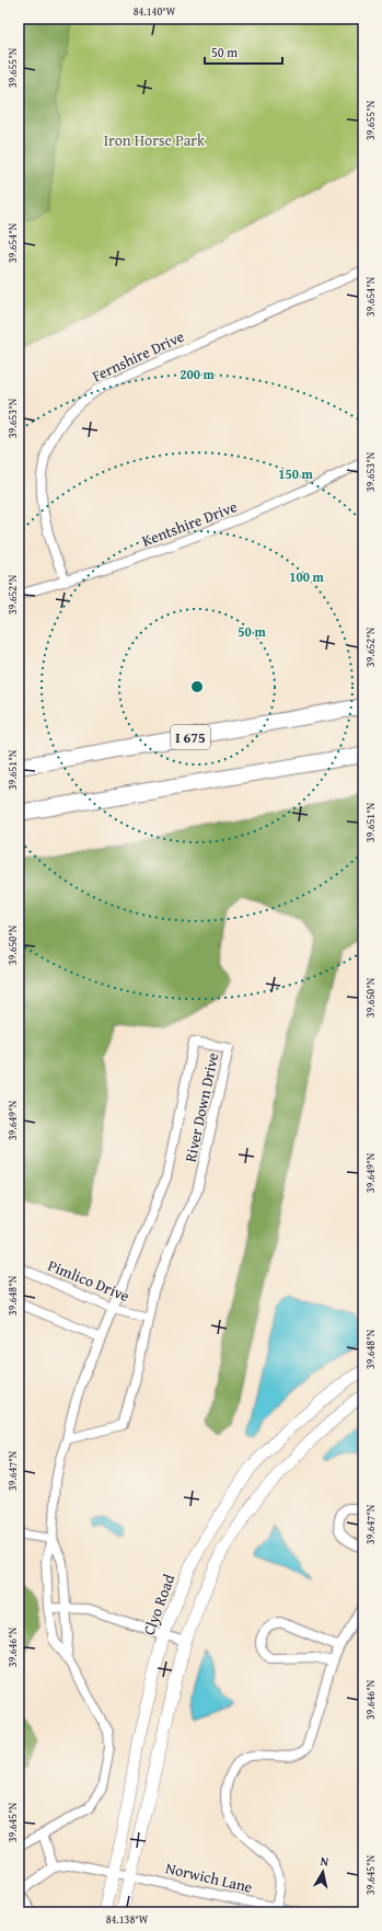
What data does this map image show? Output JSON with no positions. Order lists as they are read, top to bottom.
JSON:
{
  "streets": {
    "highway": ["I 675"],
    "street": [
      "Fernshire Drive",
      "Kentshire Drive",
      "River Down Drive",
      "Pimlico Drive",
      "Clyo Road",
      "Norwich Lane"
    ]
  },
  "crossings": [
    ["Fernshire Drive", "Kentshire Drive"],
    ["River Down Drive", "Pimlico Drive"],
    ["Clyo Road", "Norwich Lane"]
  ],
  "parks": ["Iron Horse Park"],
  "scale_bar": "50 m",
  "north": "top",
  "coordinates": [
    "84.140°W",
    "39.655°N",
    "39.654°N",
    "39.653°N",
    "39.652°N",
    "39.651°N",
    "39.650°N",
    "39.649°N",
    "39.648°N",
    "39.647°N",
    "39.646°N",
    "39.645°N",
    "84.138°W"
  ],
  "rings": [
    "200 m",
    "150 m",
    "100 m",
    "50 m"
  ]
}
